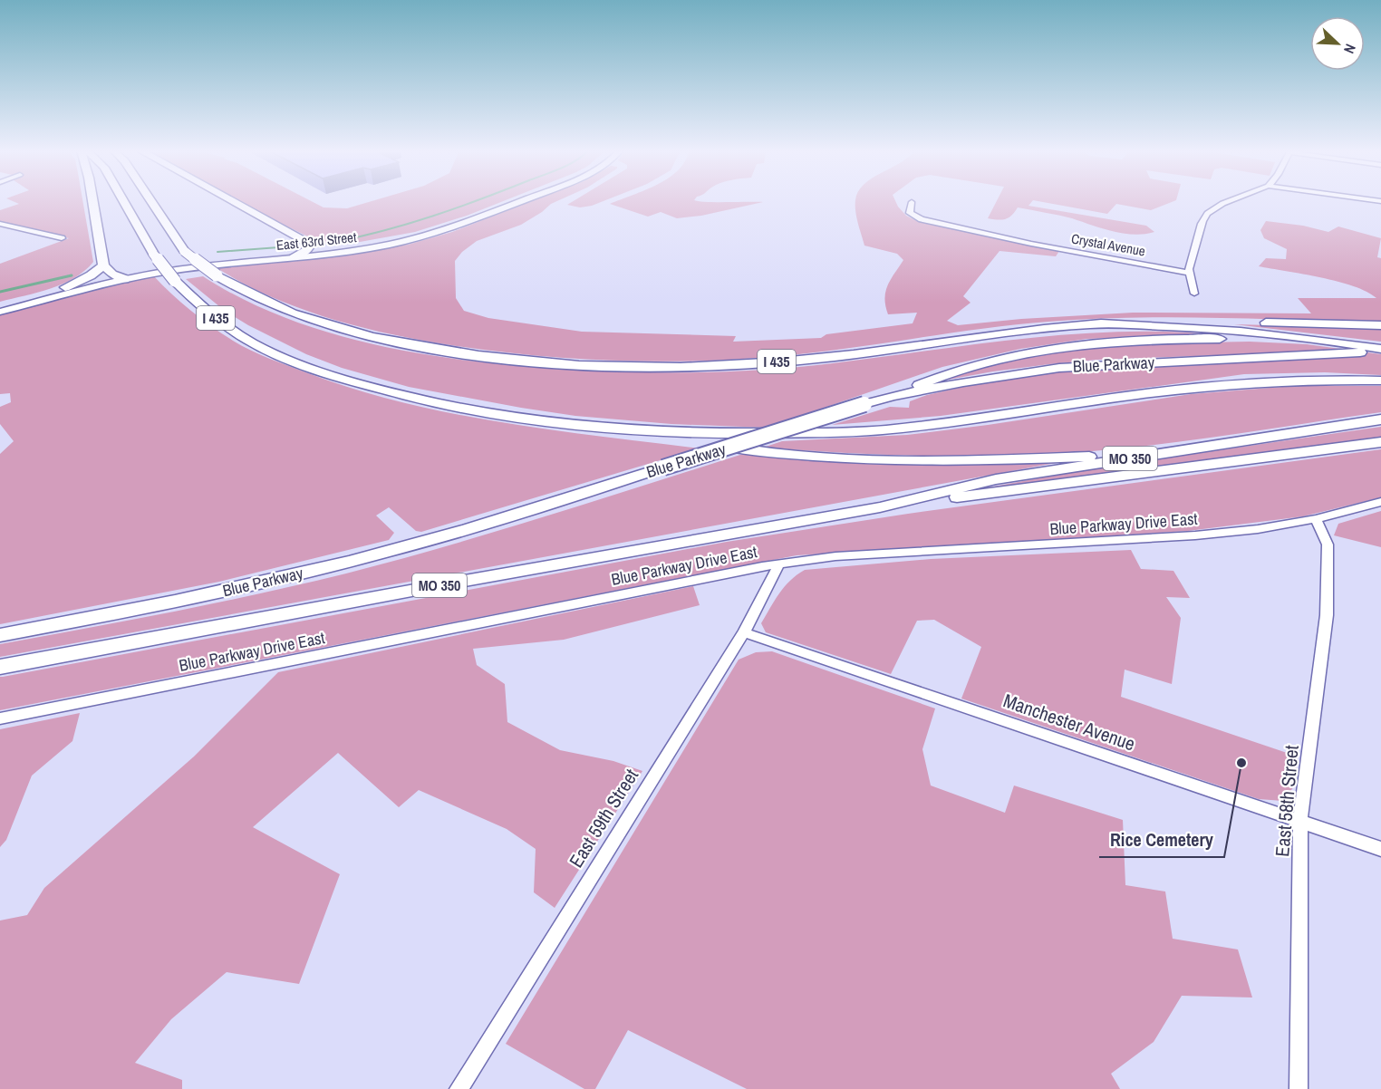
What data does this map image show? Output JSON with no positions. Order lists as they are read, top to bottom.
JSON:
{
  "streets": {
    "highway": ["I 435", "Blue Parkway", "MO 350"],
    "main road": ["East 63rd Street"],
    "street": [
      "Crystal Avenue",
      "Blue Parkway Drive East",
      "Manchester Avenue",
      "East 58th Street",
      "East 59th Street"
    ]
  },
  "crossings": [
    ["I 435", "Blue Parkway"],
    ["Blue Parkway Drive East", "East 58th Street"],
    ["Blue Parkway Drive East", "East 59th Street"],
    ["Manchester Avenue", "East 58th Street"],
    ["Manchester Avenue", "East 59th Street"]
  ],
  "places": ["Rice Cemetery"],
  "north": "bottom right"
}
